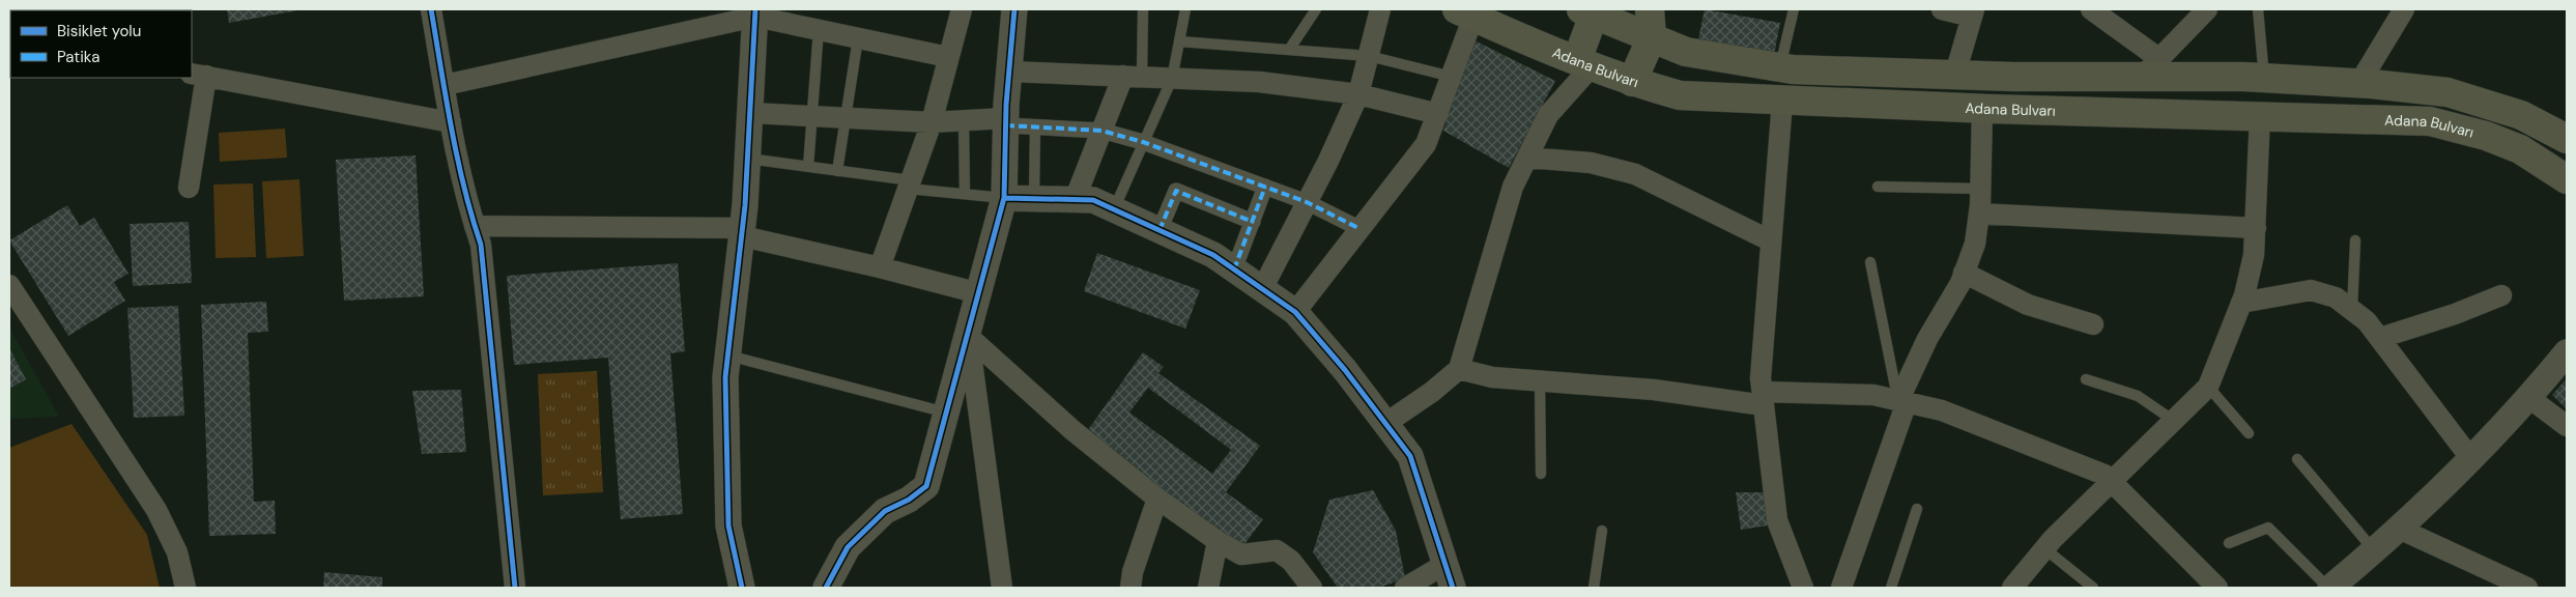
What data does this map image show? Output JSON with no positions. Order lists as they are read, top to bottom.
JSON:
{
  "streets": {
    "main road": ["Adana Bulvarı"]
  },
  "legend": ["Bisiklet yolu", "Patika"]
}
